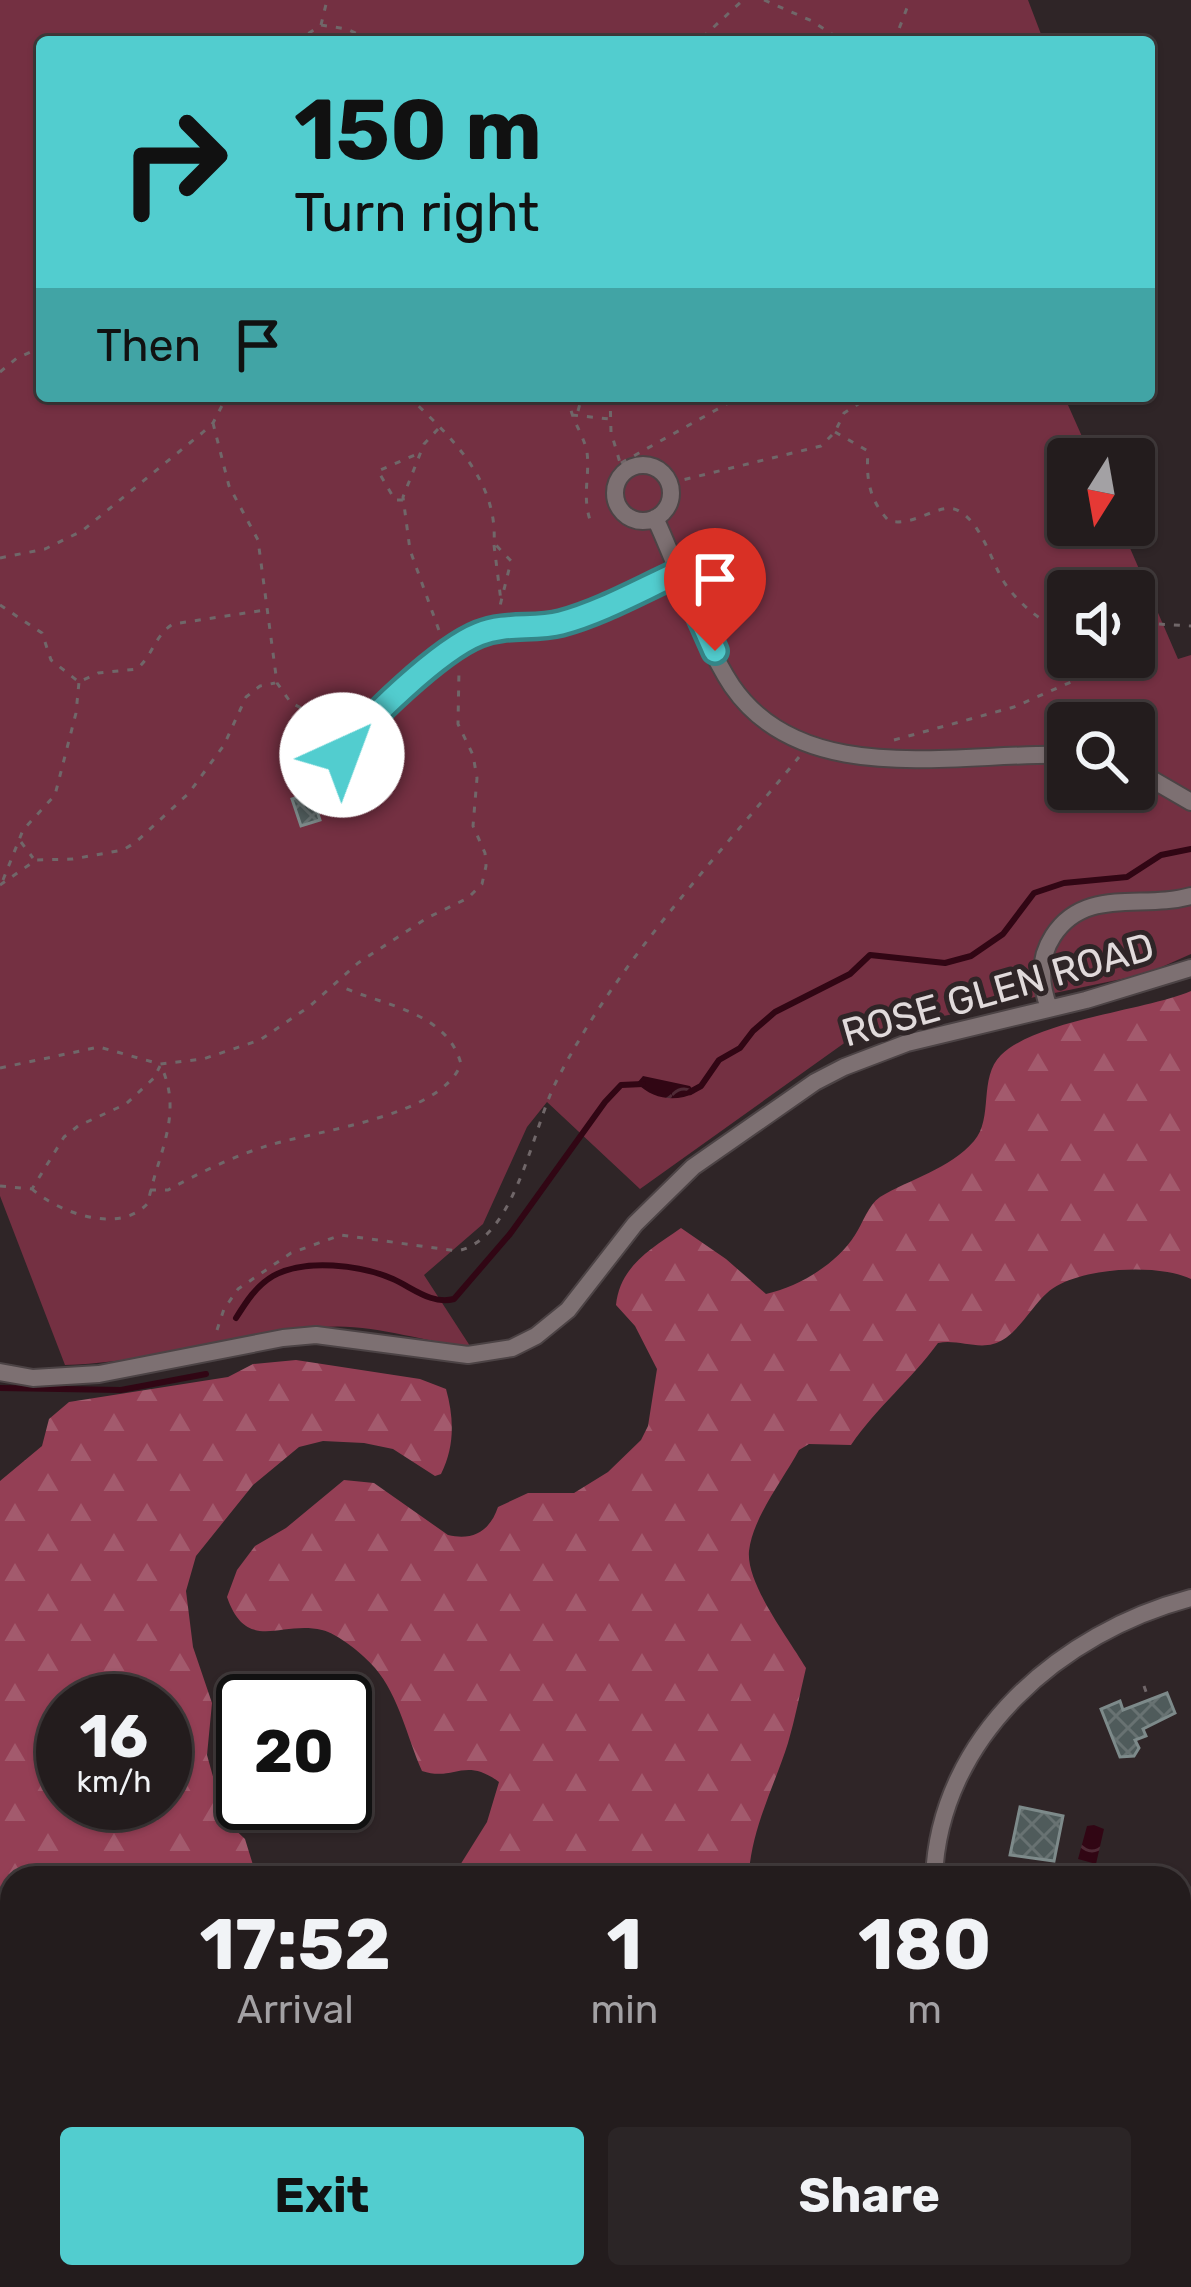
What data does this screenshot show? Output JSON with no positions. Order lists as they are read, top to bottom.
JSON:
{
  "streets": {
    "street": ["ROSE GLEN ROAD"]
  },
  "north": "bottom",
  "page": {
    "turn": ["150 m", "Turn right"],
    "then": "Then",
    "speed": "16 km/h",
    "limit": "20",
    "eta": [
      "17:52",
      "Arrival",
      "1",
      "min",
      "180",
      "m"
    ],
    "buttons": ["Exit", "Share"]
  }
}
